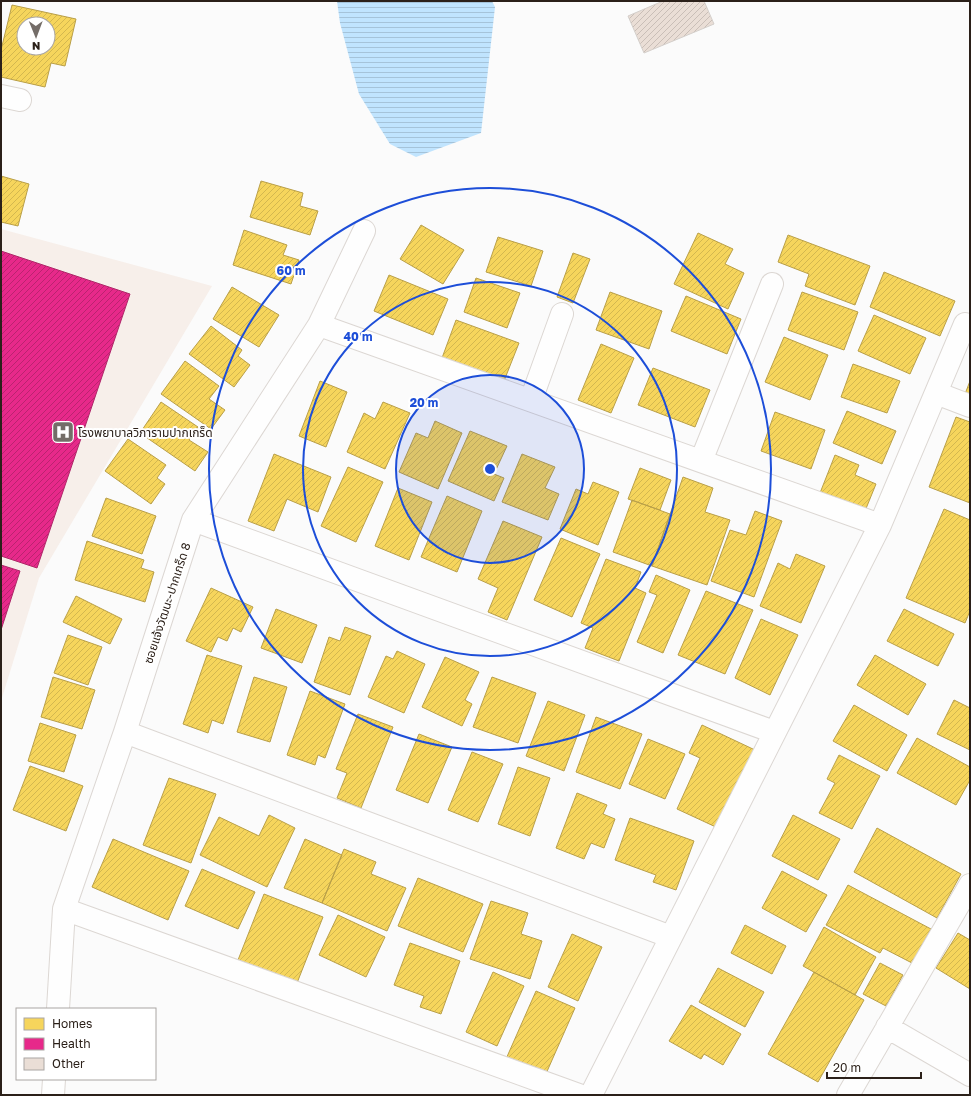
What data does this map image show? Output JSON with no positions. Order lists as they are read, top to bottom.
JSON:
{
  "streets": {
    "street": ["ซอยแจ้งวัฒนะ-ปากเกร็ด 8"]
  },
  "places": {
    "hospital": ["โรงพยาบาลวิภารามปากเกร็ด"]
  },
  "legend": ["Homes", "Health", "Other"],
  "scale_bar": "20 m",
  "north": "bottom",
  "rings": ["60 m", "40 m", "20 m"]
}
